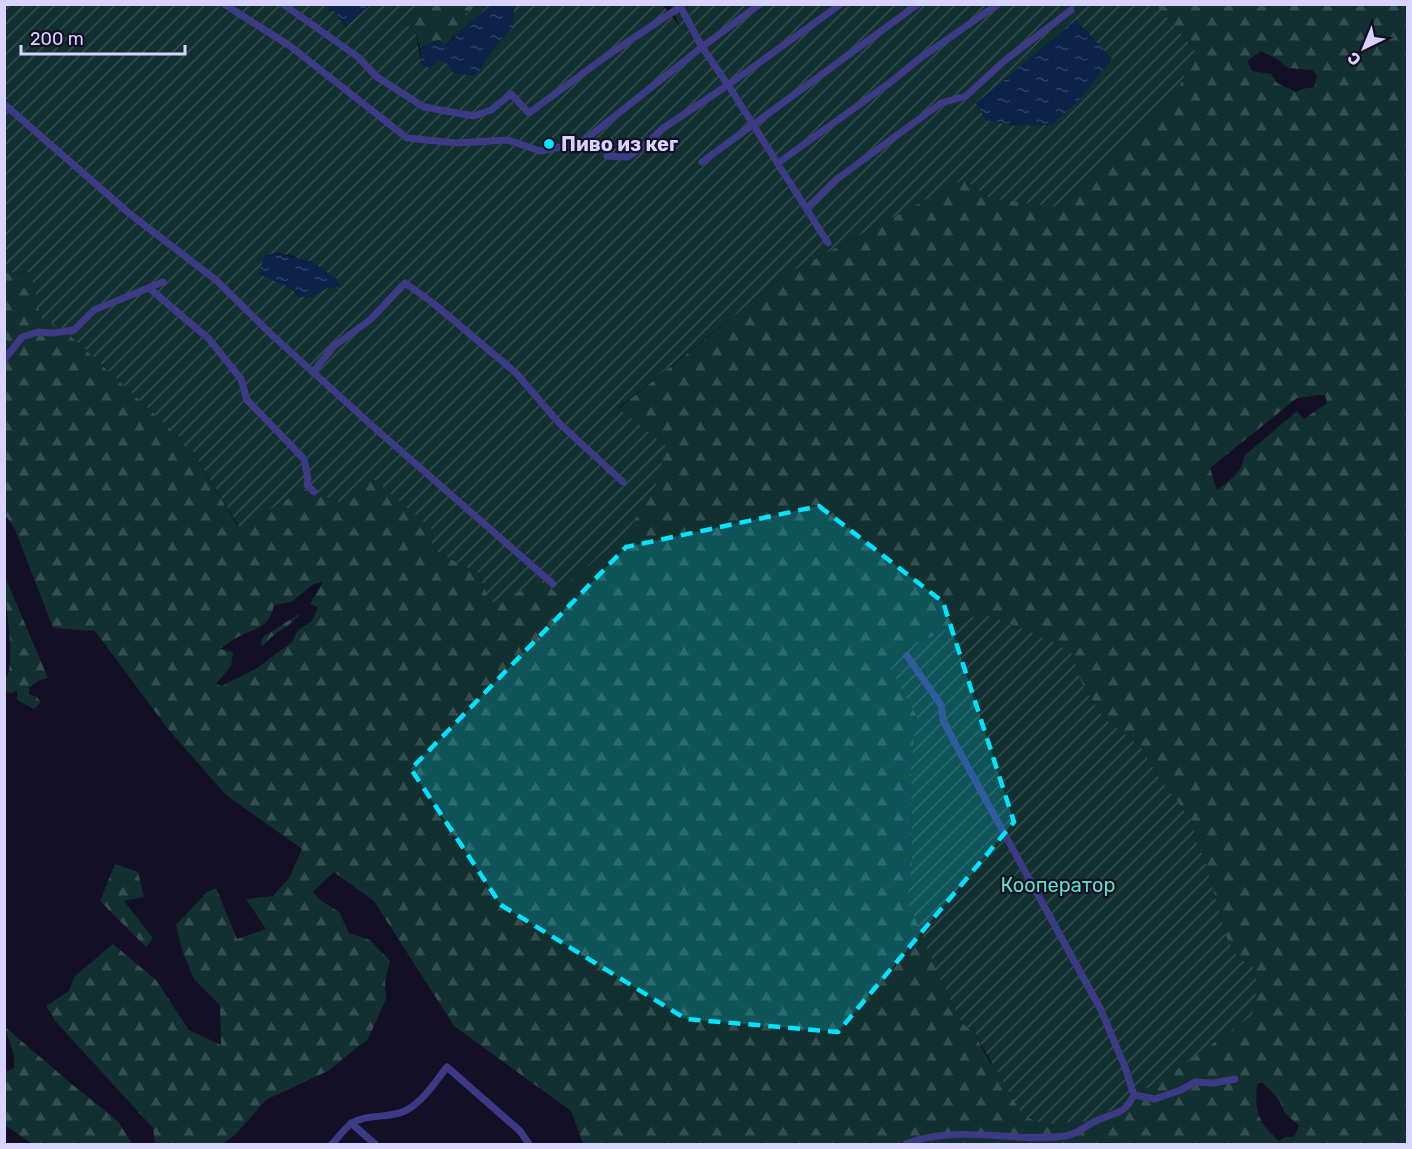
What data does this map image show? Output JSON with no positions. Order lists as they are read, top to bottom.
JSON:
{
  "parks": ["Кооператор"],
  "places": ["Пиво из кег"],
  "scale_bar": "200 m",
  "north": "bottom left"
}
